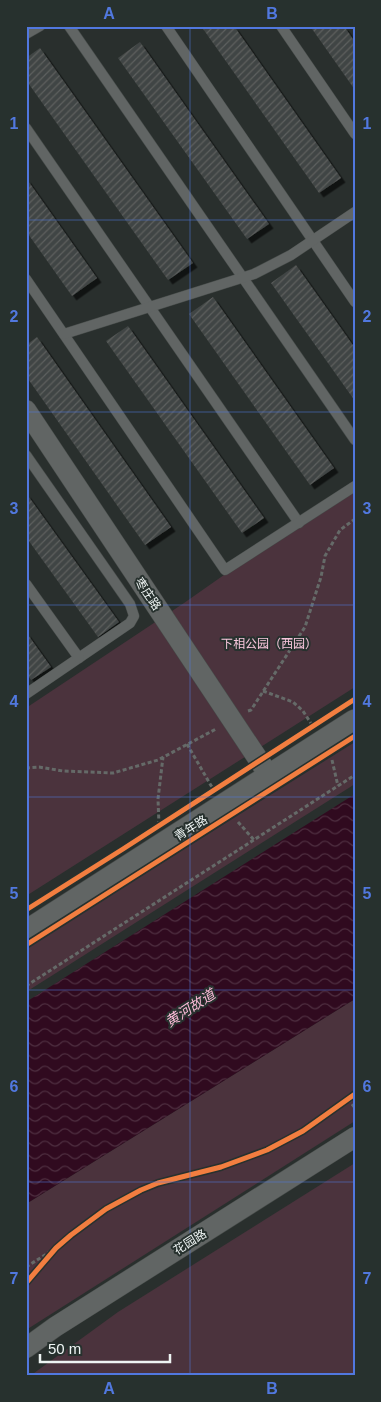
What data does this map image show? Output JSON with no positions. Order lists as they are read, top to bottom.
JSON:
{
  "streets": {
    "street": ["枣庄路", "青年路", "花园路"]
  },
  "crossings": [
    ["枣庄路", "青年路"]
  ],
  "water": ["黄河故道"],
  "parks": ["下相公园（西园）"],
  "scale_bar": "50 m",
  "grid": {
    "columns": ["A", "B"],
    "rows": [
      "1",
      "2",
      "3",
      "4",
      "5",
      "6",
      "7"
    ]
  }
}
